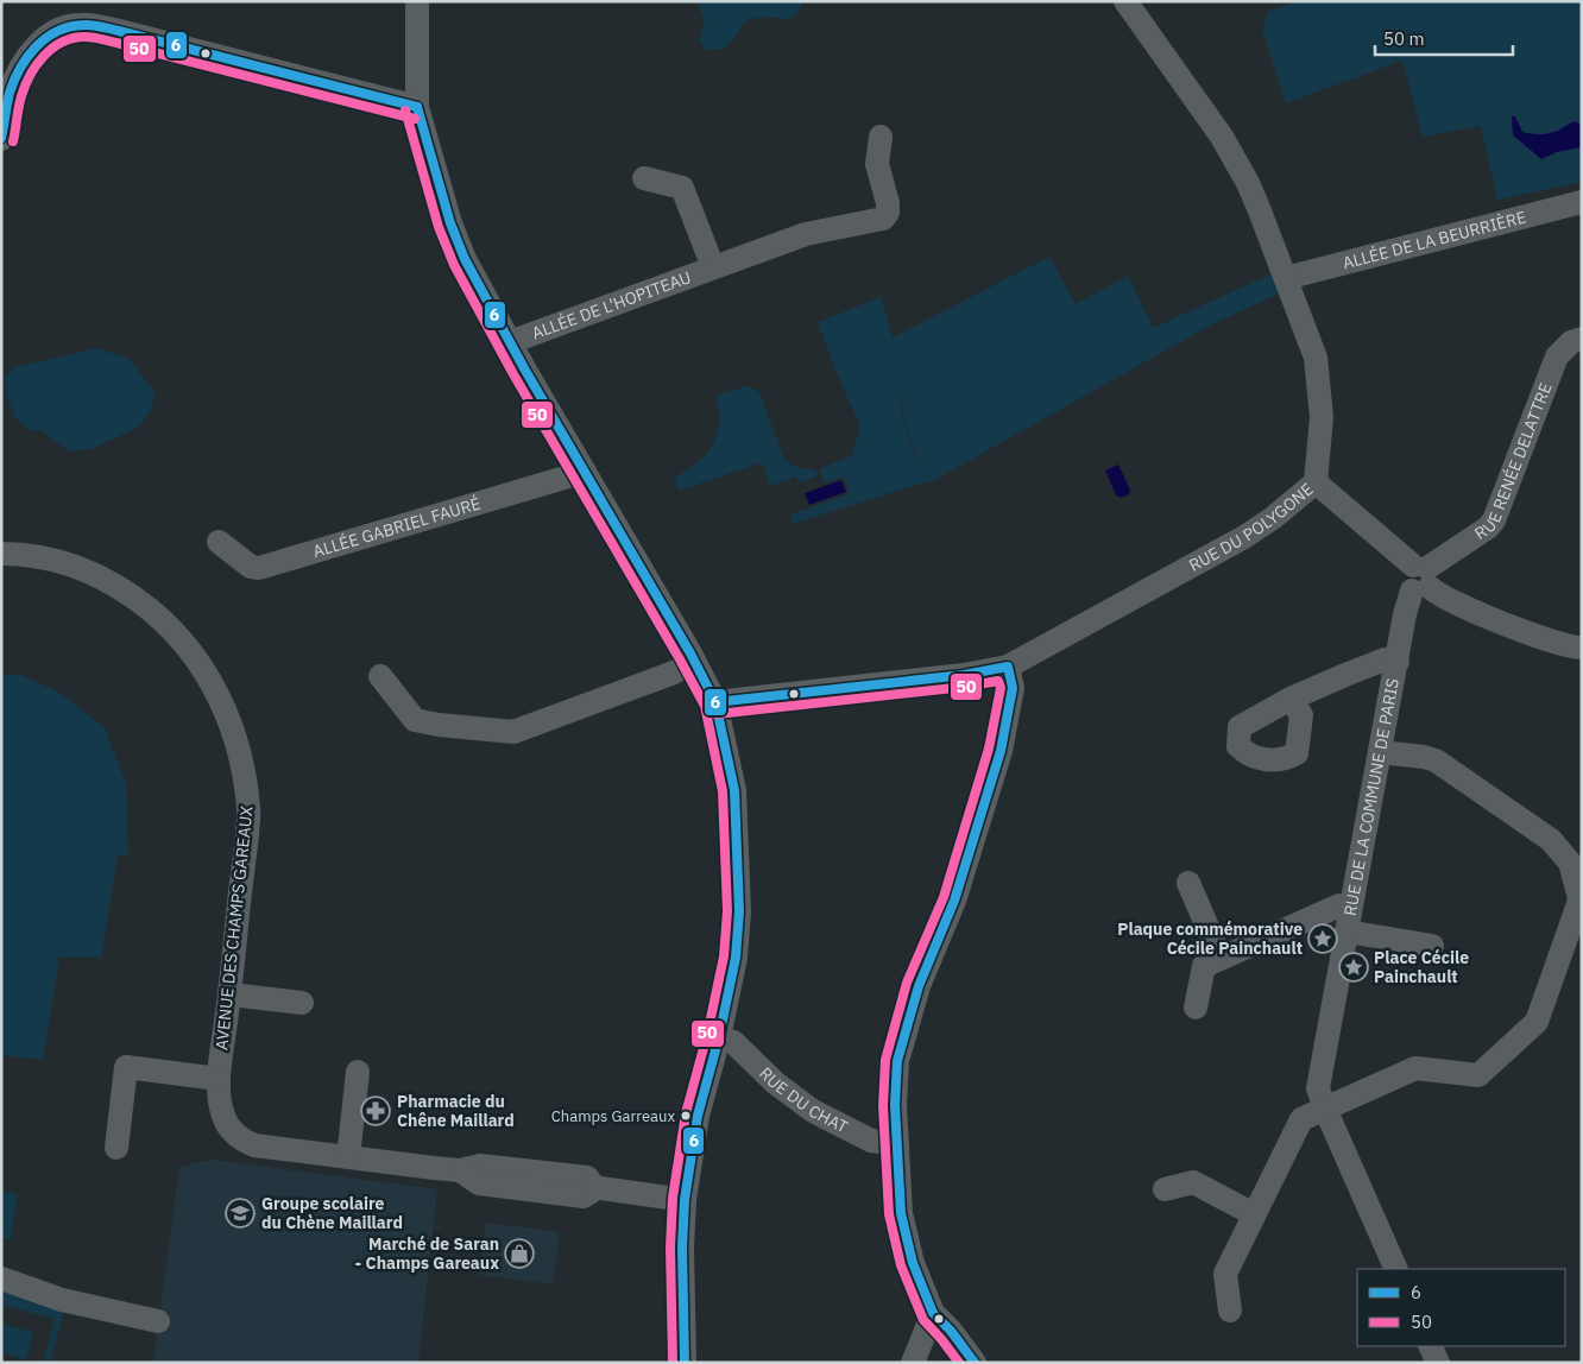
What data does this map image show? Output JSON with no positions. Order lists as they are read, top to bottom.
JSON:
{
  "streets": {
    "street": [
      "ALLÉE DE LA BEURRIÈRE",
      "ALLÉE DE L'HOPITEAU",
      "RUE RENÉE DELATTRE",
      "RUE DU POLYGONE",
      "ALLÉE GABRIEL FAURÉ",
      "RUE DE LA COMMUNE DE PARIS",
      "AVENUE DES CHAMPS GAREAUX",
      "RUE DU CHAT"
    ]
  },
  "crossings": [
    ["ALLÉE DE LA BEURRIÈRE", "RUE DU POLYGONE"],
    ["RUE RENÉE DELATTRE", "RUE DE LA COMMUNE DE PARIS"]
  ],
  "places": {
    "place": ["Plaque commémorative Cécile Painchault", "Place Cécile Painchault"],
    "pharmacy": ["Pharmacie du Chêne Maillard"],
    "other": ["Champs Garreaux"],
    "school or university": ["Groupe scolaire du Chène Maillard"],
    "shop": ["Marché de Saran - Champs Gareaux"]
  },
  "lines": ["transit line 6", "transit line 50"],
  "legend": ["6", "50"],
  "scale_bar": "50 m"
}
